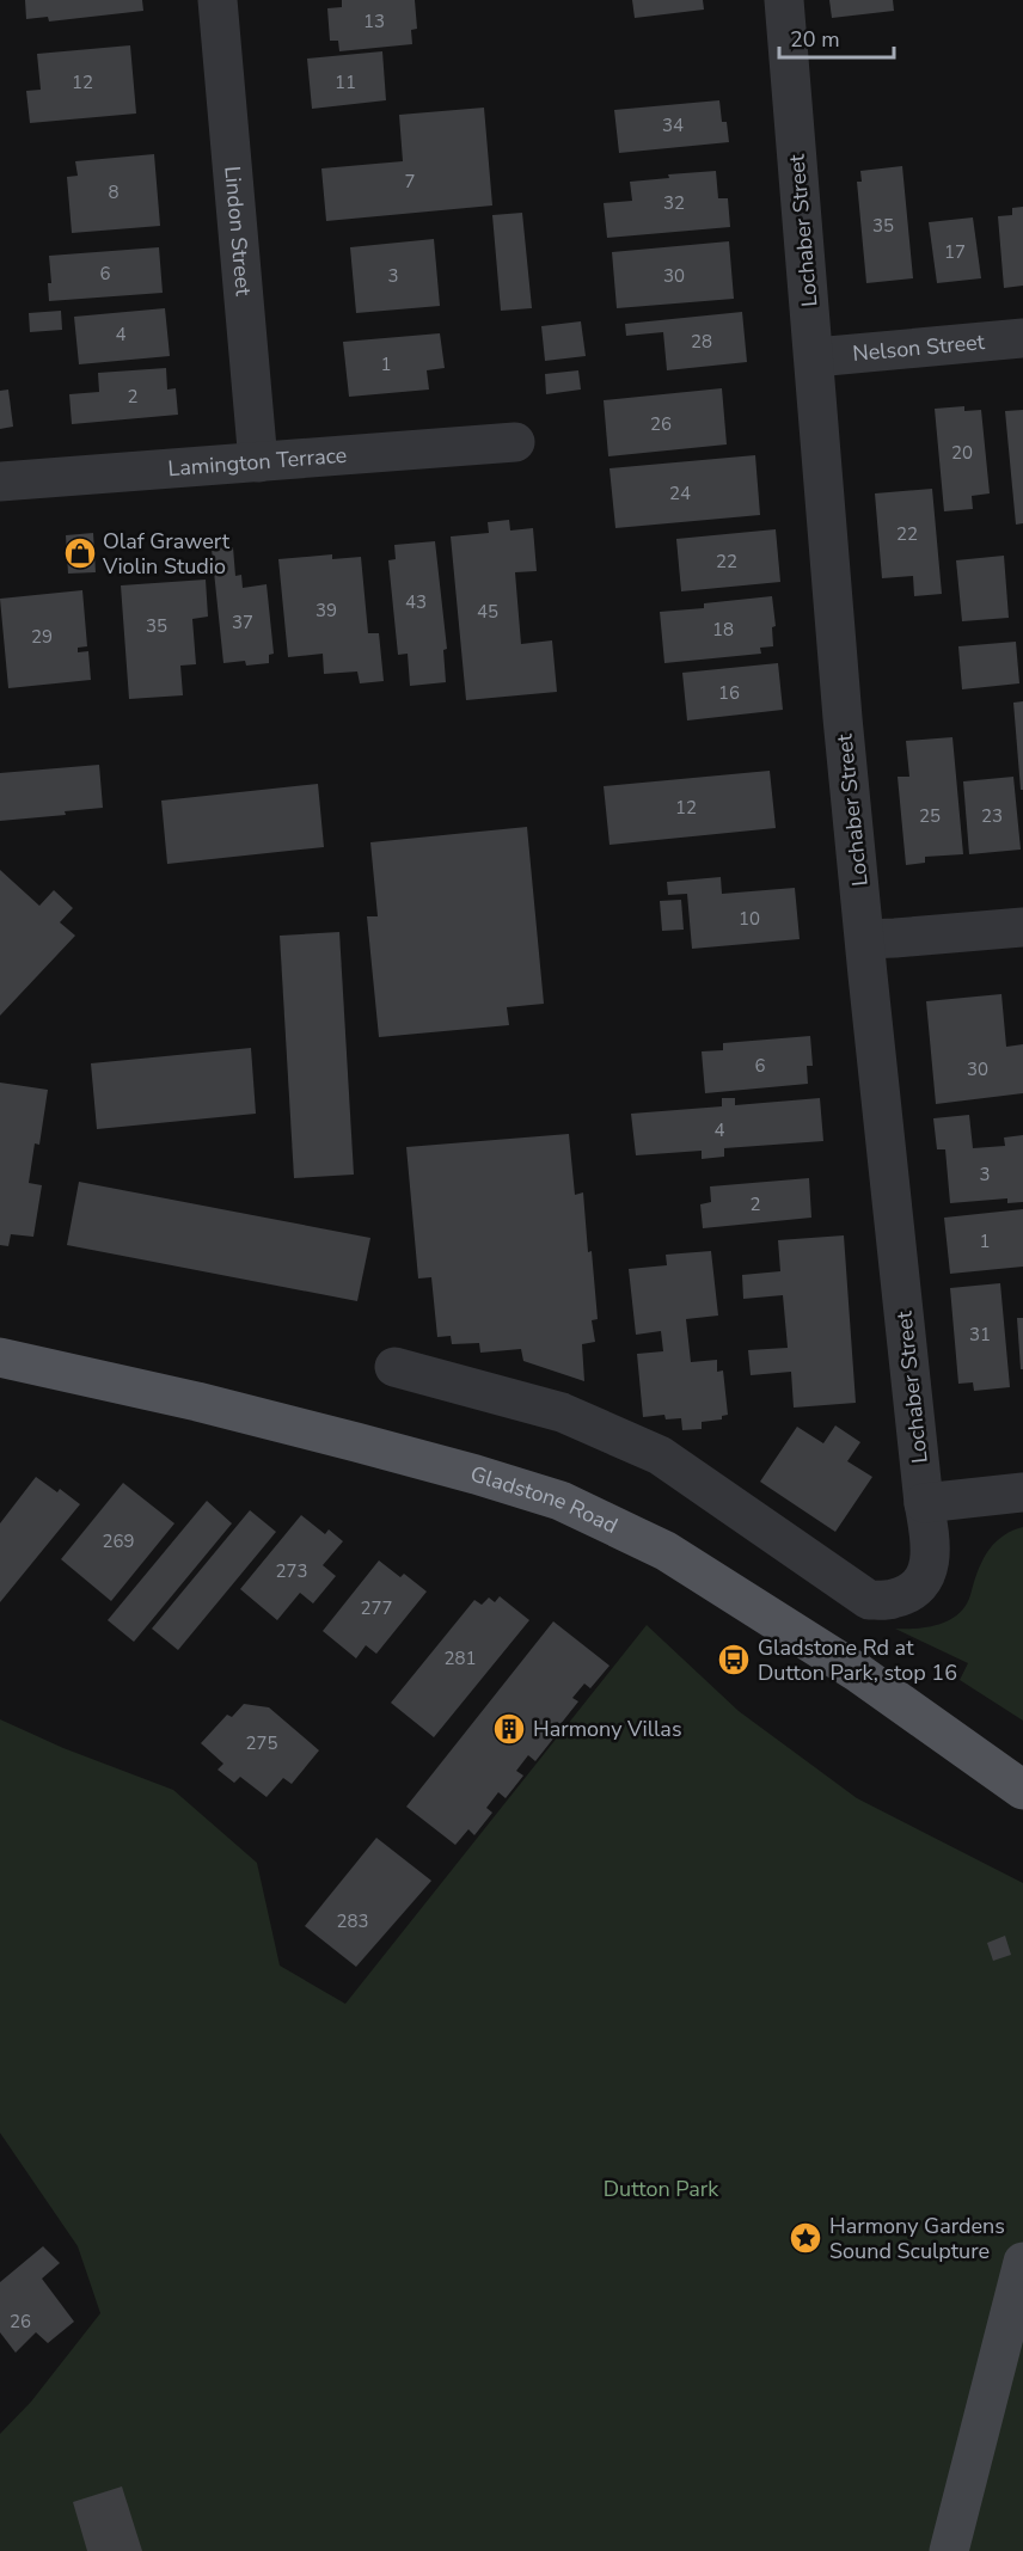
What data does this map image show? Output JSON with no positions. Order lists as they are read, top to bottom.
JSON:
{
  "streets": {
    "main road": ["Gladstone Road"],
    "street": [
      "Lindon Street",
      "Lochaber Street",
      "Nelson Street",
      "Lamington Terrace"
    ]
  },
  "crossings": [
    ["Lindon Street", "Lamington Terrace"],
    ["Lochaber Street", "Nelson Street"]
  ],
  "parks": ["Dutton Park"],
  "places": {
    "shop": ["Olaf Grawert Violin Studio"],
    "bus stop": ["Gladstone Rd at Dutton Park, stop 16"],
    "building": ["Harmony Villas"],
    "place": ["Harmony Gardens Sound Sculpture"]
  },
  "house_numbers": [
    "13",
    "12",
    "11",
    "34",
    "7",
    "8",
    "32",
    "35",
    "17",
    "6",
    "3",
    "30",
    "4",
    "28",
    "1",
    "2",
    "26",
    "20",
    "24",
    "22",
    "22",
    "43",
    "39",
    "45",
    "37",
    "35",
    "18",
    "29",
    "16",
    "12",
    "25",
    "23",
    "10",
    "6",
    "30",
    "4",
    "3",
    "2",
    "1",
    "31",
    "269",
    "273",
    "277",
    "281",
    "275",
    "283",
    "26"
  ],
  "scale_bar": "20 m"
}
